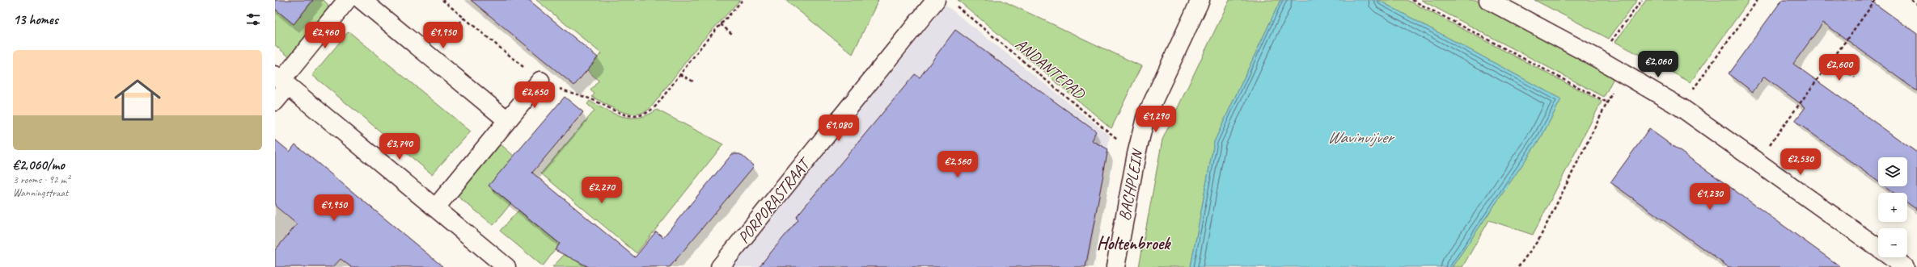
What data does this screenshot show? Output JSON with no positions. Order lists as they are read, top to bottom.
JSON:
{
  "streets": {
    "street": ["BACHPLEIN", "PORPORASTRAAT"],
    "path": ["ANDANTEPAD"]
  },
  "crossings": [
    ["ANDANTEPAD", "BACHPLEIN"]
  ],
  "districts": ["Holtenbroek"],
  "water": ["Wavinvijver"],
  "page": {
    "heading": "13 homes",
    "price": [
      "€2,460",
      "€1,950",
      "€2,060",
      "€2,600",
      "€2,650",
      "€1,290",
      "€1,080",
      "€3,740",
      "€2,530",
      "€2,560",
      "€2,270",
      "€1,230",
      "€1,950"
    ],
    "list": [
      {
        "name": "€2,060/mo",
        "note": "3 rooms · 92 m² · Wanningstraat"
      }
    ],
    "map_buttons": ["+", "−"]
  }
}
